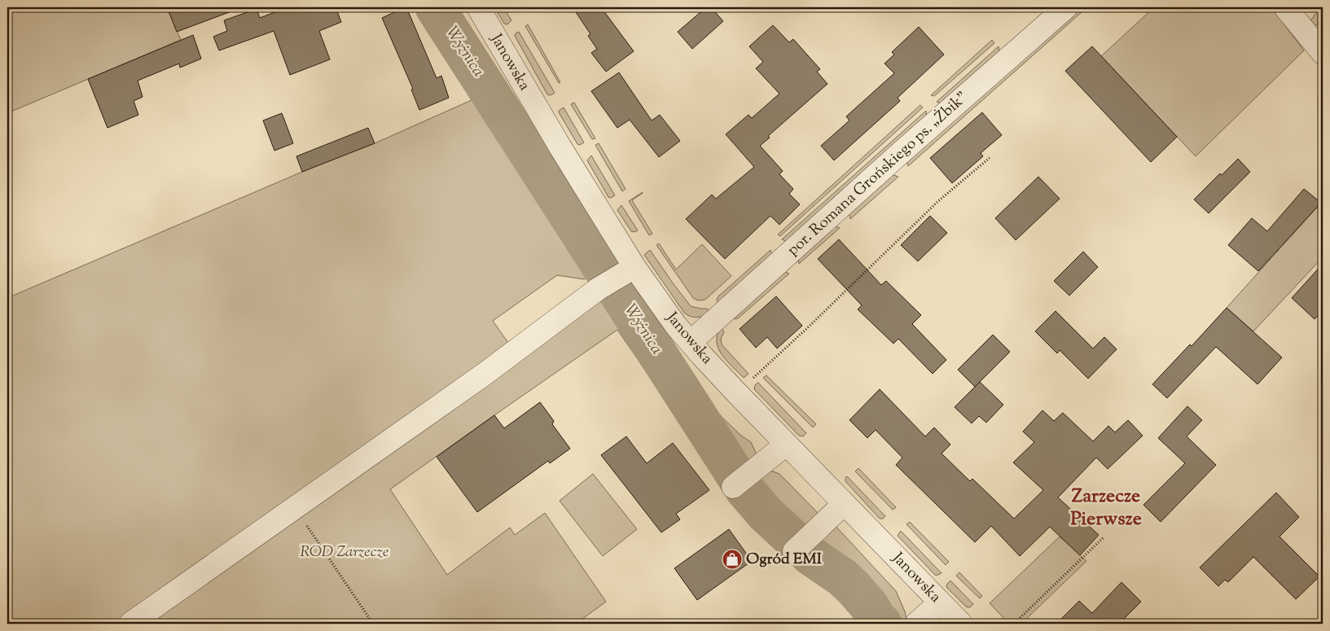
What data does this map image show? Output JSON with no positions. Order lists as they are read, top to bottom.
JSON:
{
  "streets": {
    "street": ["Janowska", "por. Romana Grońskiego ps. „Żbik”"]
  },
  "crossings": [
    ["Janowska", "por. Romana Grońskiego ps. „Żbik”"]
  ],
  "districts": ["Zarzecze Pierwsze"],
  "water": ["Wyżnica"],
  "parks": ["ROD Zarzecze"],
  "places": {
    "shop": ["Ogród EMI"]
  }
}
